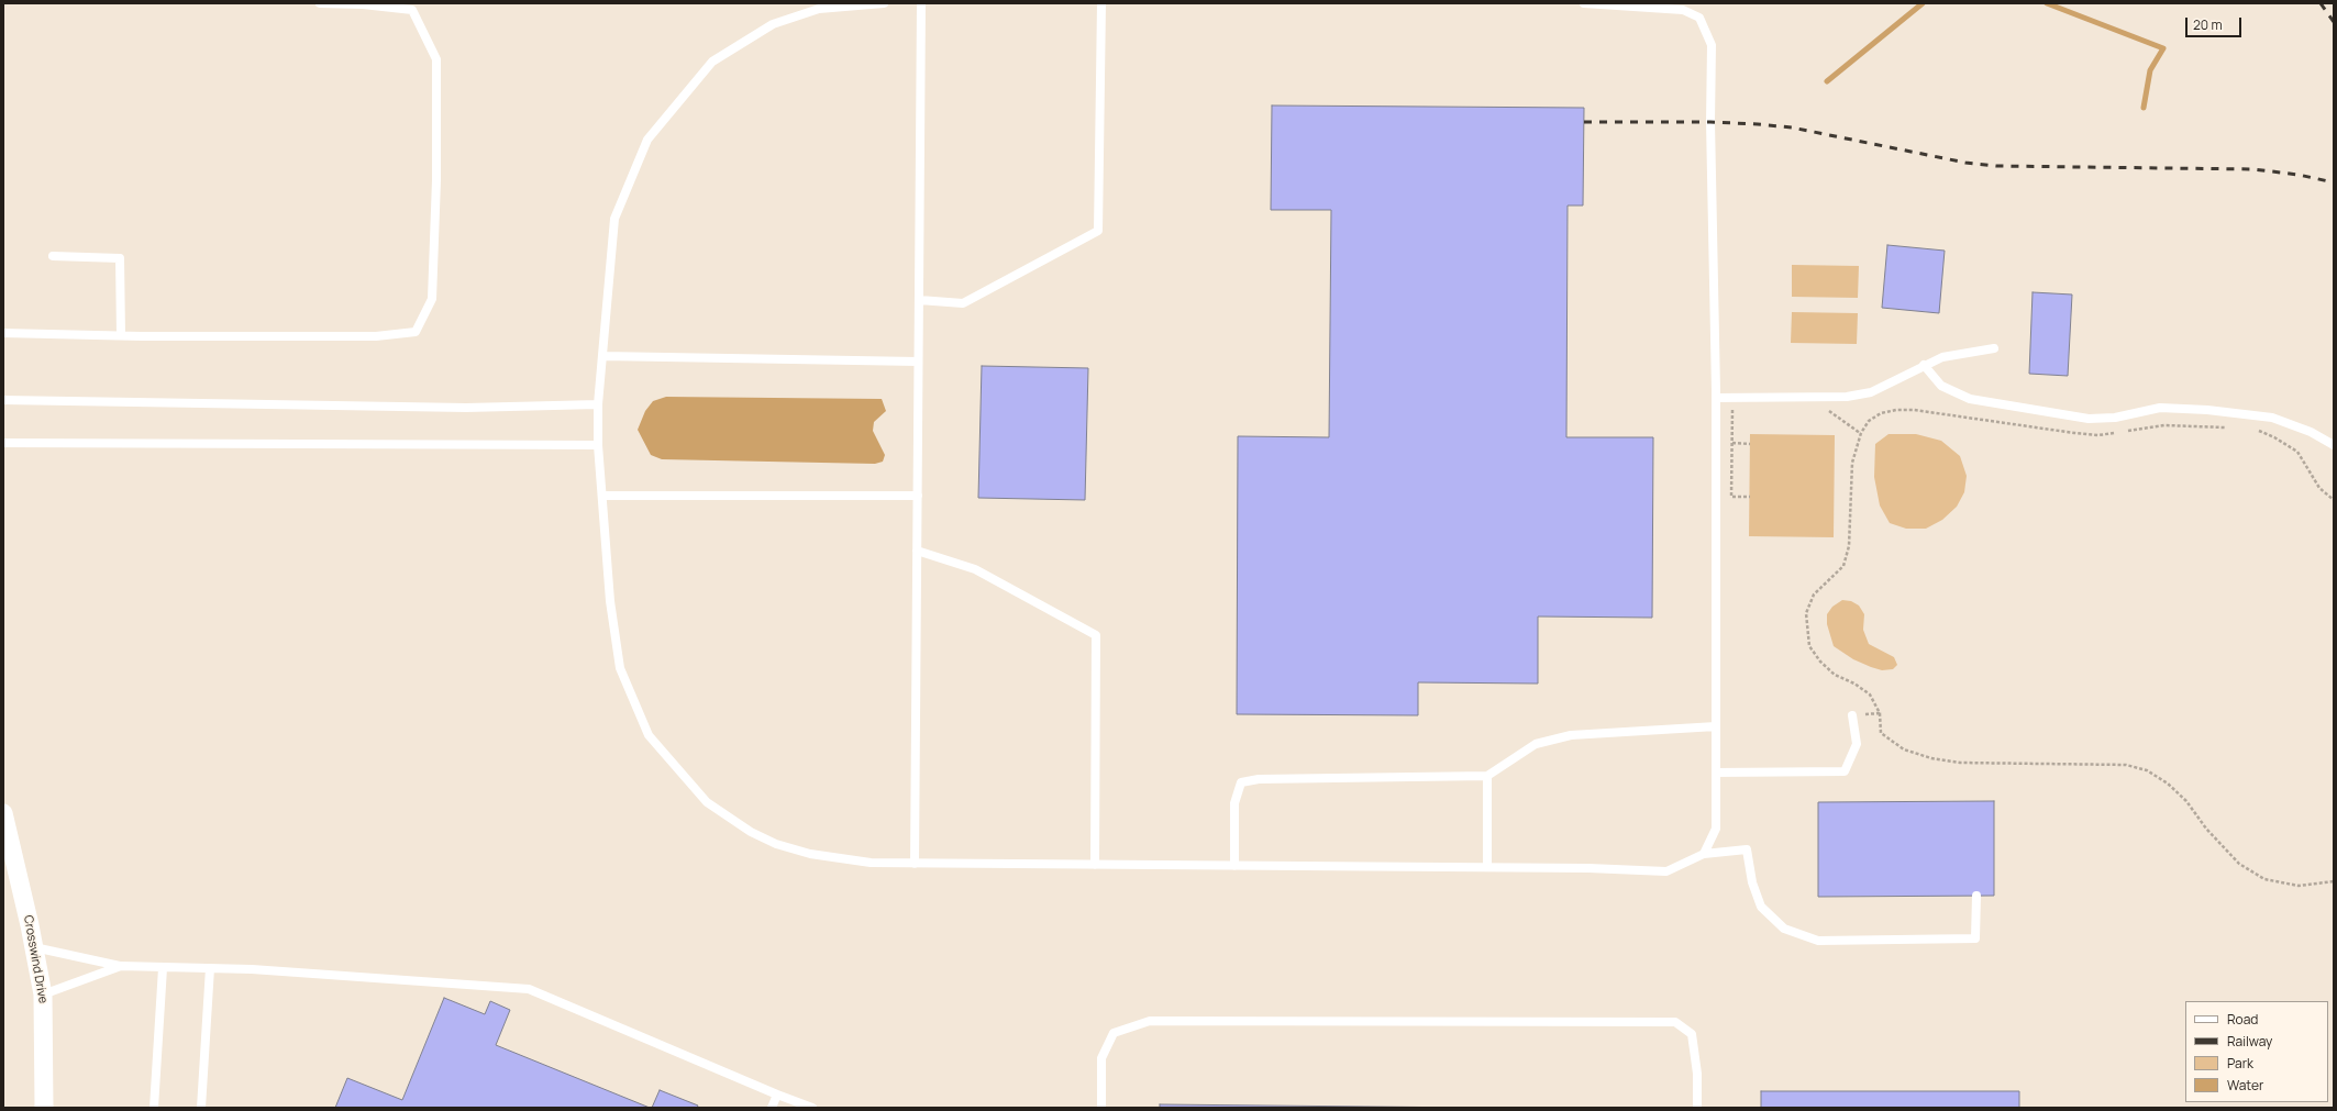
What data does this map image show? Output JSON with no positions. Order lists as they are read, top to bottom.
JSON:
{
  "streets": {
    "street": ["Crosswind Drive"]
  },
  "legend": [
    "Road",
    "Railway",
    "Park",
    "Water"
  ],
  "scale_bar": "20 m"
}
